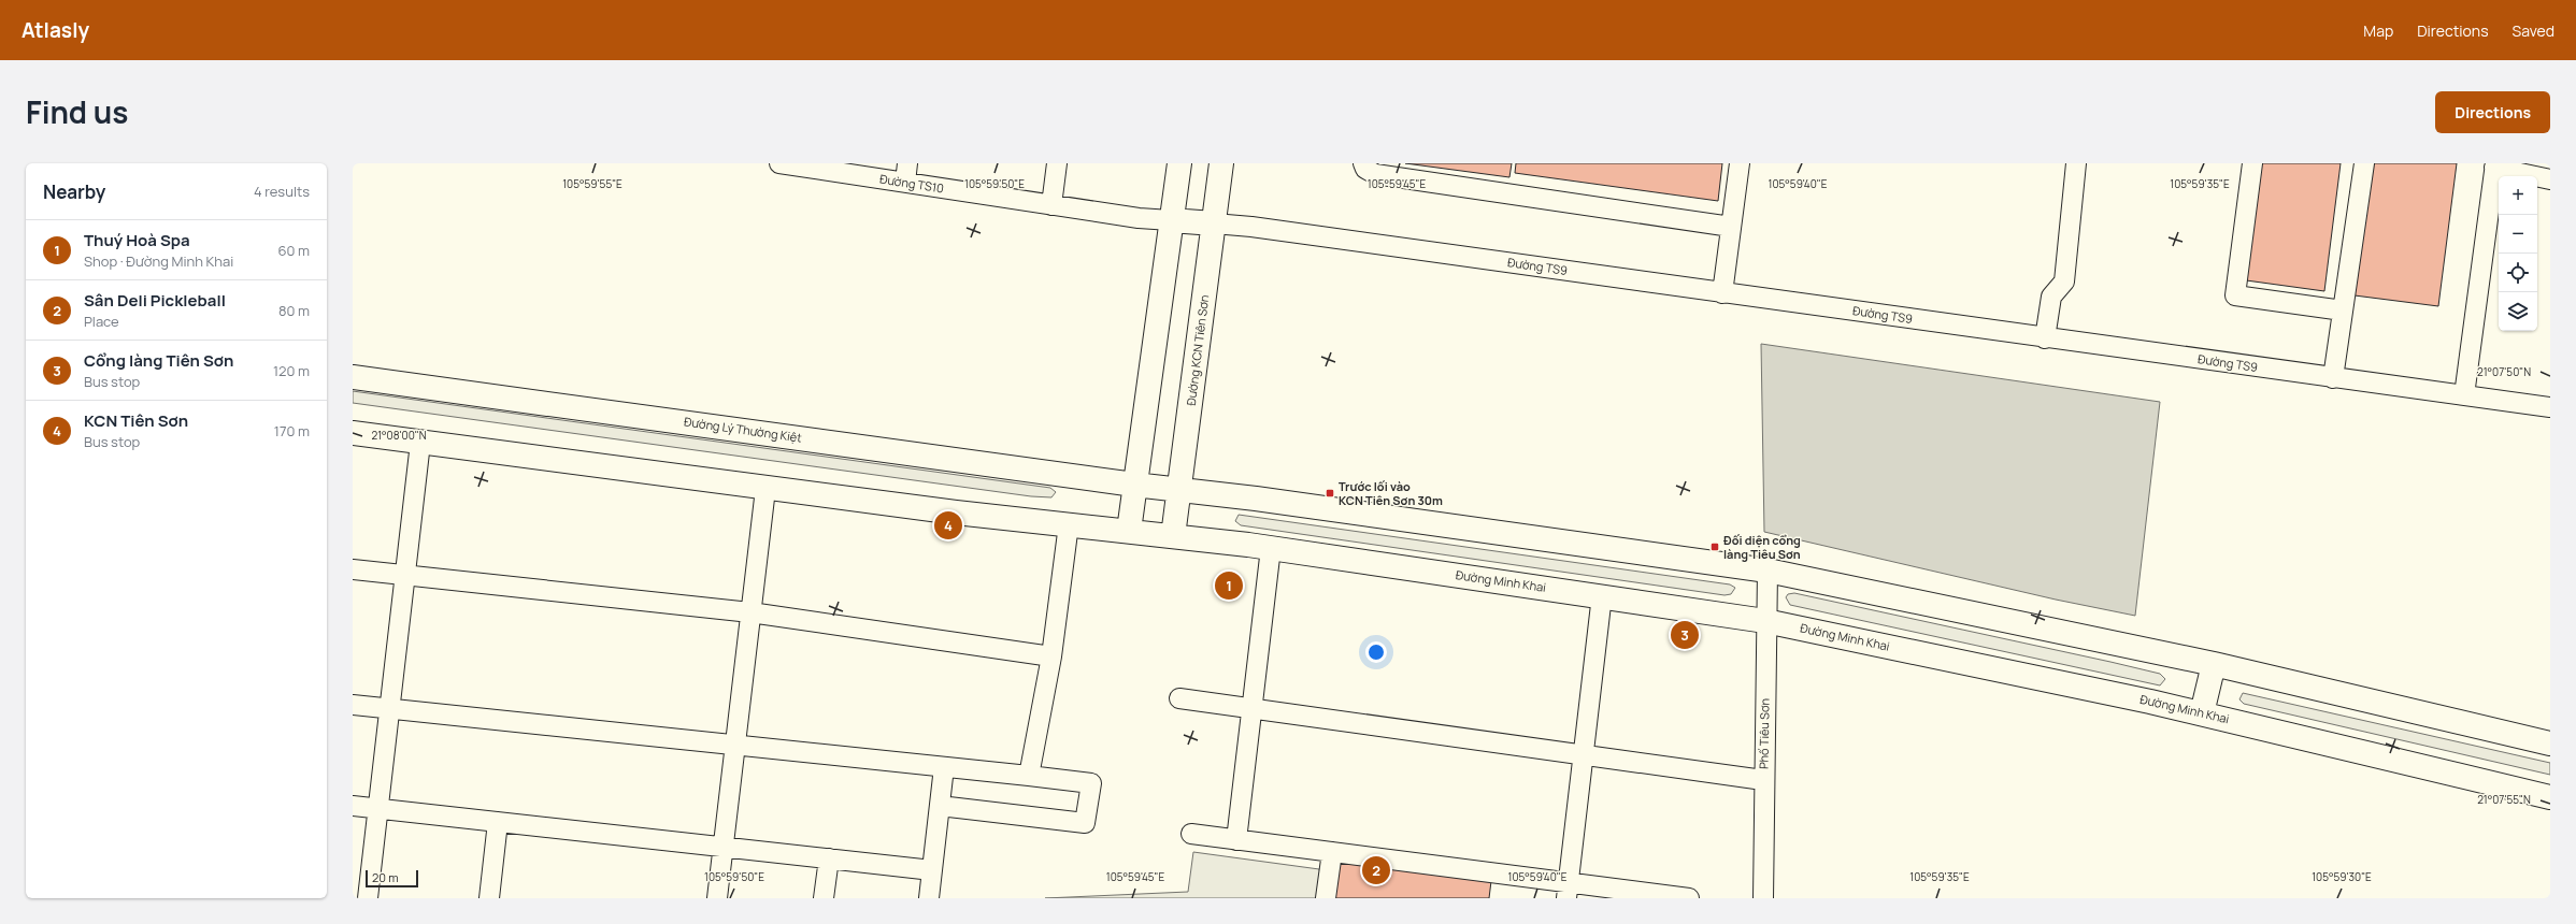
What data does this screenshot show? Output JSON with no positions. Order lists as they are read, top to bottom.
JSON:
{
  "streets": {
    "main road": ["Đường KCN Tiên Sơn", "Đường Lý Thường Kiệt", "Đường Minh Khai"],
    "street": ["Đường TS10", "Đường TS9", "Phố Tiêu Sơn"]
  },
  "crossings": [
    ["Đường TS9", "Đường KCN Tiên Sơn"],
    ["Đường KCN Tiên Sơn", "Đường Minh Khai"],
    ["Đường Minh Khai", "Phố Tiêu Sơn"]
  ],
  "places": {
    "transit": ["Trước lối vào KCN Tiên Sơn 30m", "Đối diện cổng làng Tiêu Sơn"]
  },
  "scale_bar": "20 m",
  "page": {
    "header": "Atlasly",
    "nav": ["Map", "Directions", "Saved"],
    "title": "Find us",
    "buttons": "Directions",
    "heading": ["Nearby", "4 results"],
    "map_buttons": ["+", "−"],
    "list": [
      {
        "mark": "1",
        "name": "Thuý Hoà Spa",
        "note": "Shop · Đường Minh Khai",
        "value": "60 m"
      },
      {
        "mark": "2",
        "name": "Sân Deli Pickleball",
        "note": "Place",
        "value": "80 m"
      },
      {
        "mark": "3",
        "name": "Cổng làng Tiên Sơn",
        "note": "Bus stop",
        "value": "120 m"
      },
      {
        "mark": "4",
        "name": "KCN Tiên Sơn",
        "note": "Bus stop",
        "value": "170 m"
      }
    ],
    "pins": [
      "4",
      "1",
      "3",
      "2"
    ],
    "scale": "20 m"
  },
  "coordinates": [
    "105°59'55\"E",
    "105°59'40\"E",
    "105°59'50\"E",
    "105°59'45\"E",
    "105°59'35\"E",
    "21°07'50\"N",
    "21°08'00\"N",
    "21°07'55\"N",
    "105°59'30\"E"
  ]
}
